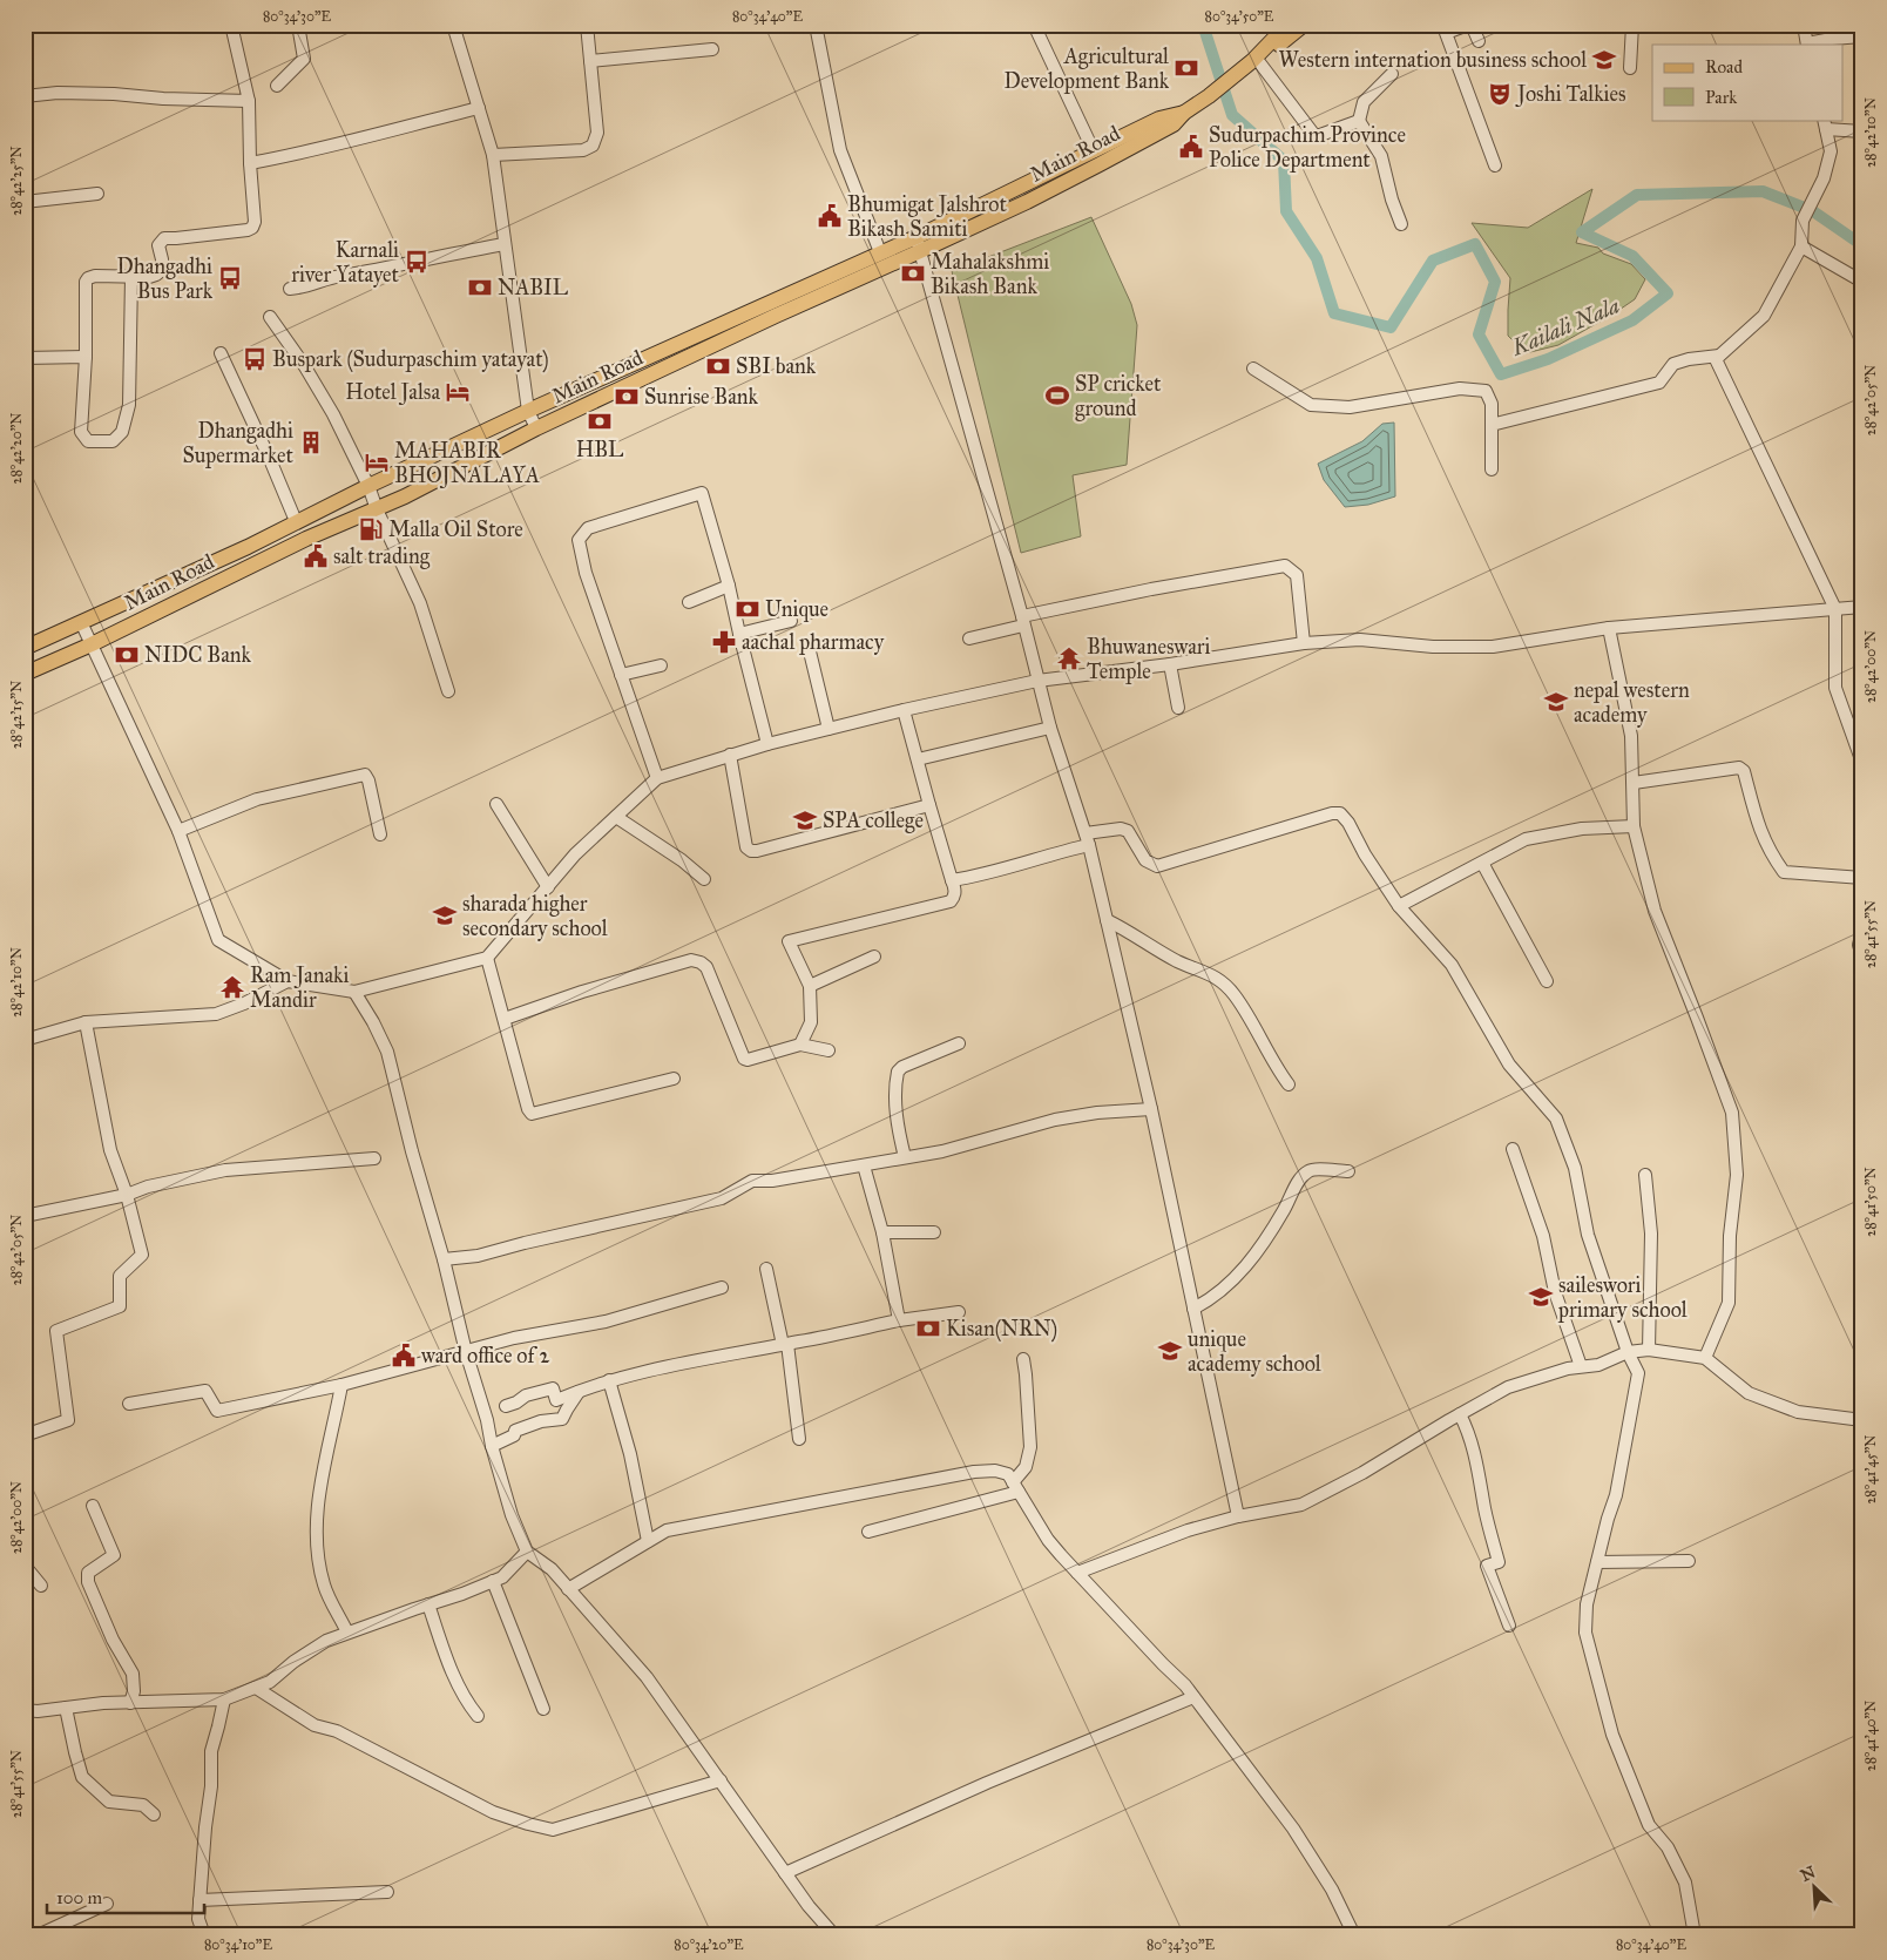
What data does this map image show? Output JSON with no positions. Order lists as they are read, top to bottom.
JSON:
{
  "streets": {
    "main road": ["Main Road"]
  },
  "water": ["Kailali Nala"],
  "places": {
    "school or university": [
      "Western internation business school",
      "nepal western academy",
      "SPA college",
      "sharada higher secondary school",
      "saileswori primary school",
      "unique academy school"
    ],
    "bank": [
      "Agricultural Development Bank",
      "Mahalakshmi Bikash Bank",
      "NABIL",
      "SBI bank",
      "Sunrise Bank",
      "HBL",
      "Unique",
      "NIDC Bank",
      "Kisan(NRN)"
    ],
    "theatre": ["Joshi Talkies"],
    "public building": [
      "Sudurpachim Province Police Department",
      "Bhumigat Jalshrot Bikash Samiti",
      "salt trading",
      "ward office of 2"
    ],
    "bus stop": ["Karnali river Yatayet", "Dhangadhi Bus Park", "Buspark (Sudurpaschim yatayat)"],
    "hotel": ["Hotel Jalsa", "MAHABIR BHOJNALAYA"],
    "sports": ["SP cricket ground"],
    "building": ["Dhangadhi Supermarket"],
    "fuel station": ["Malla Oil Store"],
    "pharmacy": ["aachal pharmacy"],
    "temple": ["Bhuwaneswari Temple", "Ram Janaki Mandir"]
  },
  "legend": ["Road", "Park"],
  "scale_bar": "100 m",
  "north": "top left",
  "coordinates": [
    "80°34'30\"E",
    "80°34'40\"E",
    "80°34'50\"E",
    "28°42'10\"N",
    "28°42'25\"N",
    "28°42'05\"N",
    "28°42'20\"N",
    "28°42'00\"N",
    "28°42'15\"N",
    "28°41'55\"N",
    "28°41'50\"N",
    "28°41'45\"N",
    "28°41'40\"N",
    "80°34'10\"E",
    "80°34'20\"E"
  ]
}
